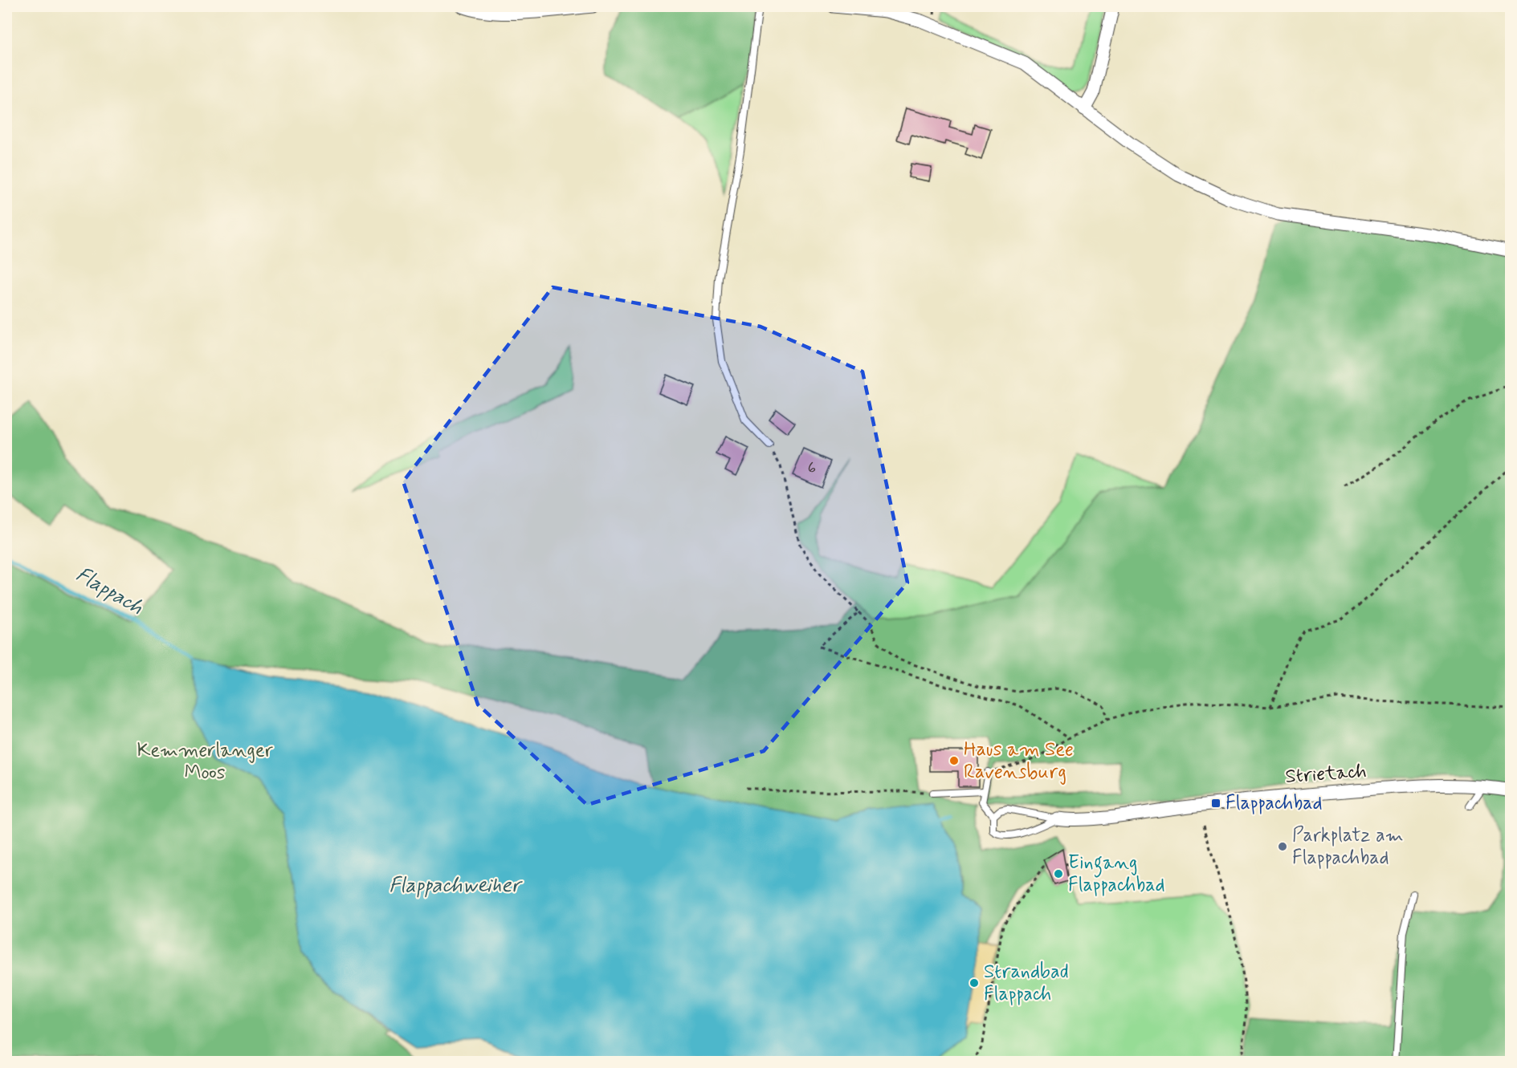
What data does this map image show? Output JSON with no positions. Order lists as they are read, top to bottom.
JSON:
{
  "streets": {
    "street": ["Strietach"]
  },
  "water": ["Flappach", "Flappachweiher"],
  "parks": ["Kemmerlanger Moos"],
  "places": {
    "other": [
      "Haus am See Ravensburg",
      "Parkplatz am Flappachbad",
      "Eingang Flappachbad",
      "Strandbad Flappach"
    ],
    "transit": ["Flappachbad"]
  },
  "house_numbers": ["6"]
}
